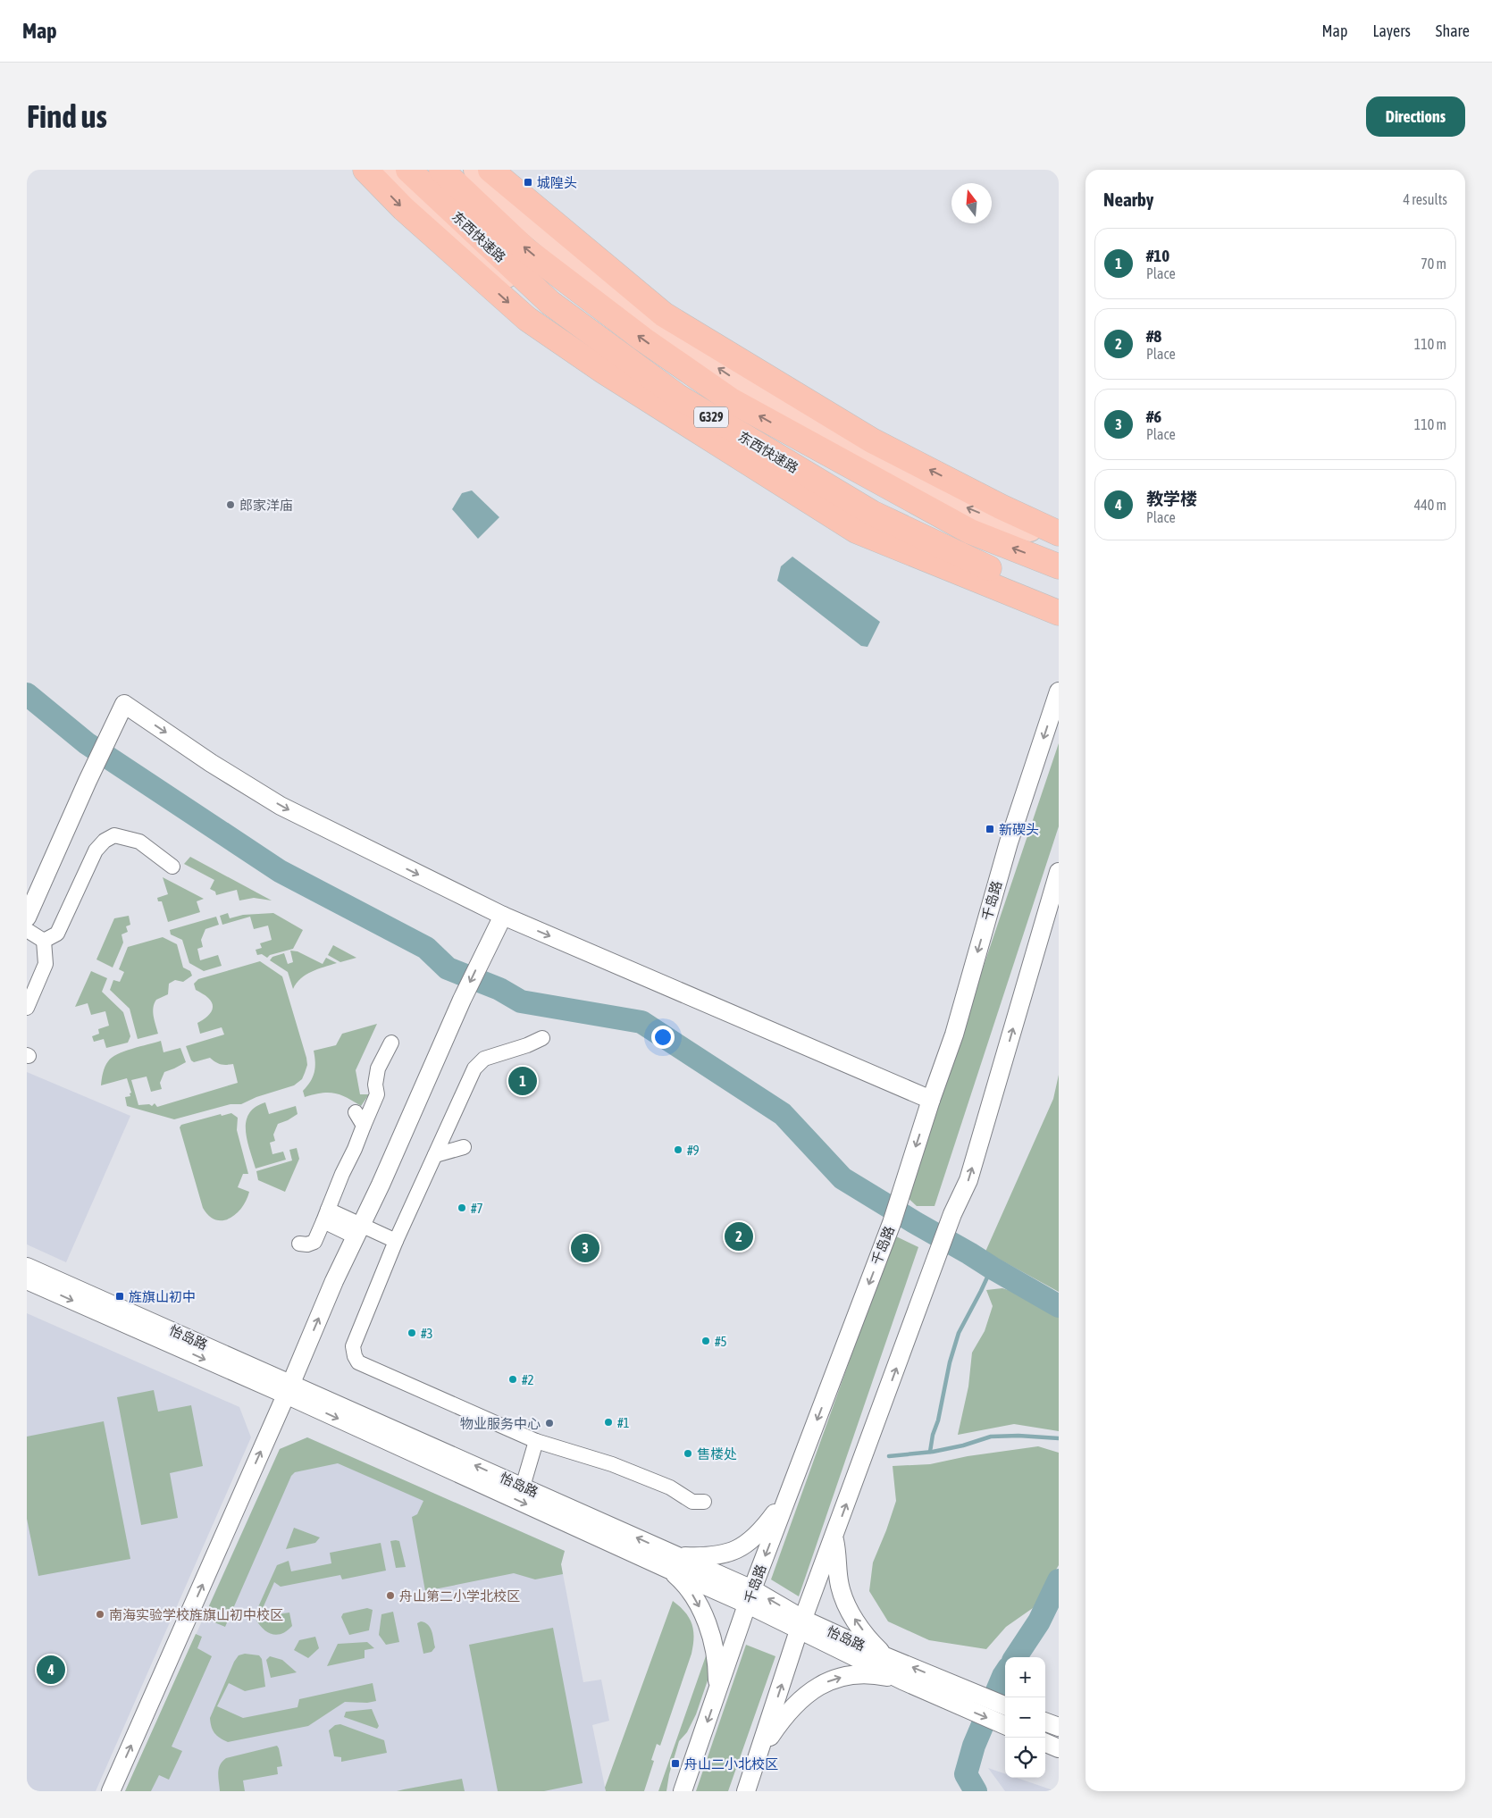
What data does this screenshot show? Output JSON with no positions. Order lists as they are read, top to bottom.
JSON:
{
  "streets": {
    "highway": ["东西快速路", "G329"],
    "street": ["千岛路", "怡岛路"]
  },
  "crossings": [
    ["千岛路", "怡岛路"]
  ],
  "places": {
    "transit": [
      "城隍头",
      "新碶头",
      "旌旗山初中",
      "舟山二小北校区"
    ],
    "other": [
      "郎家洋庙",
      "#9",
      "#7",
      "#3",
      "#5",
      "#2",
      "#1",
      "物业服务中心",
      "售楼处",
      "舟山第二小学北校区",
      "南海实验学校旌旗山初中校区"
    ]
  },
  "north": "top",
  "page": {
    "header": "Map",
    "nav": ["Map", "Layers", "Share"],
    "buttons": "Directions",
    "title": "Find us",
    "heading": ["Nearby", "4 results"],
    "list": [
      {
        "mark": "1",
        "name": "#10",
        "note": "Place",
        "value": "70 m"
      },
      {
        "mark": "2",
        "name": "#8",
        "note": "Place",
        "value": "110 m"
      },
      {
        "mark": "3",
        "name": "#6",
        "note": "Place",
        "value": "110 m"
      },
      {
        "mark": "4",
        "name": "教学楼",
        "note": "Place",
        "value": "440 m"
      }
    ],
    "pins": [
      "1",
      "2",
      "3",
      "4"
    ],
    "map_buttons": ["+", "−"]
  }
}
